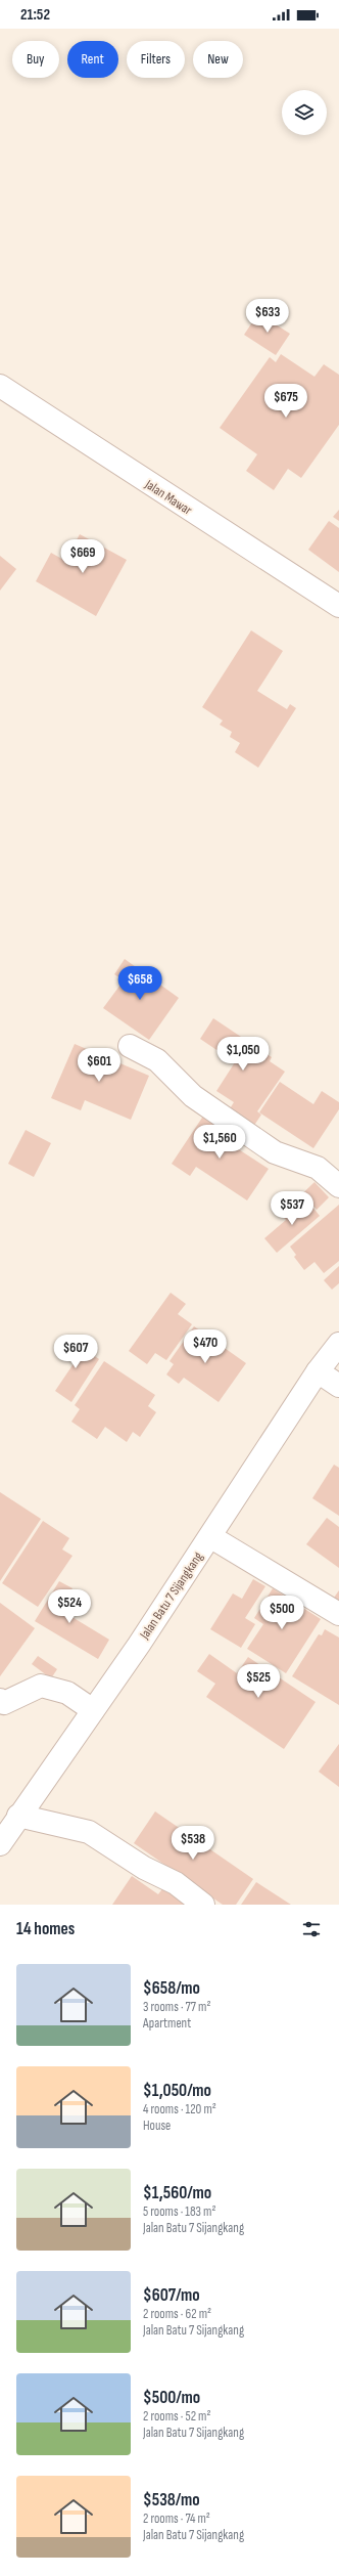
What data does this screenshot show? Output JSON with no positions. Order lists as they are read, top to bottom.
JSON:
{
  "streets": {
    "street": ["Jalan Mawar", "Jalan Batu 7 Sijangkang"]
  },
  "page": {
    "status": "21:52",
    "chip": [
      "Buy",
      "Rent",
      "Filters",
      "New"
    ],
    "price": [
      "$633",
      "$675",
      "$669",
      "$658",
      "$1,050",
      "$601",
      "$1,560",
      "$537",
      "$470",
      "$607",
      "$524",
      "$500",
      "$525",
      "$538"
    ],
    "heading": "14 homes",
    "list": [
      {
        "name": "$658/mo",
        "note": "3 rooms · 77 m² · Apartment"
      },
      {
        "name": "$1,050/mo",
        "note": "4 rooms · 120 m² · House"
      },
      {
        "name": "$1,560/mo",
        "note": "5 rooms · 183 m² · Jalan Batu 7 Sijangkang"
      },
      {
        "name": "$607/mo",
        "note": "2 rooms · 62 m² · Jalan Batu 7 Sijangkang"
      },
      {
        "name": "$500/mo",
        "note": "2 rooms · 52 m² · Jalan Batu 7 Sijangkang"
      },
      {
        "name": "$538/mo",
        "note": "2 rooms · 74 m² · Jalan Batu 7 Sijangkang"
      }
    ]
  }
}
